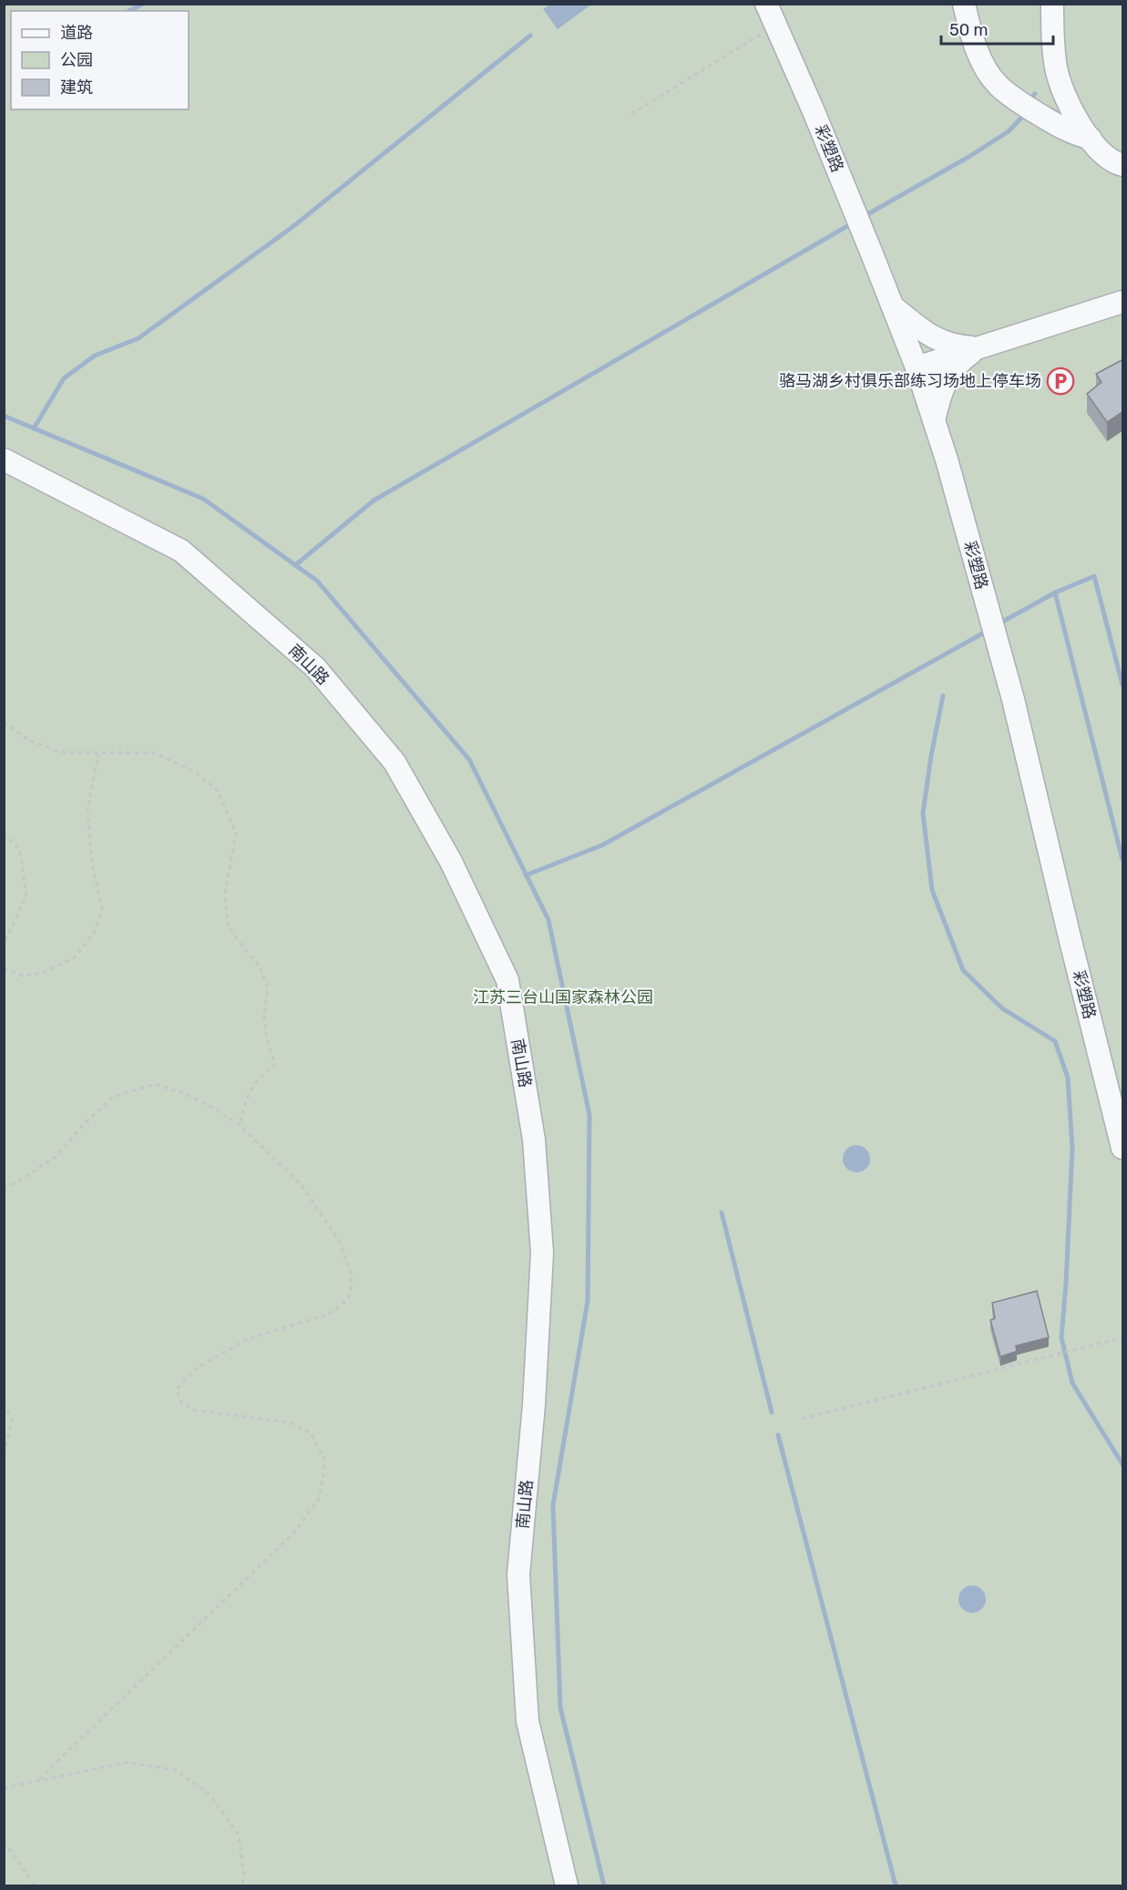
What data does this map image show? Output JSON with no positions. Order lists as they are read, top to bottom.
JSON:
{
  "streets": {
    "street": ["彩塑路", "南山路"]
  },
  "parks": ["江苏三台山国家森林公园"],
  "places": {
    "parking": ["骆马湖乡村俱乐部练习场地上停车场"]
  },
  "legend": ["道路", "公园", "建筑"],
  "scale_bar": "50 m"
}
